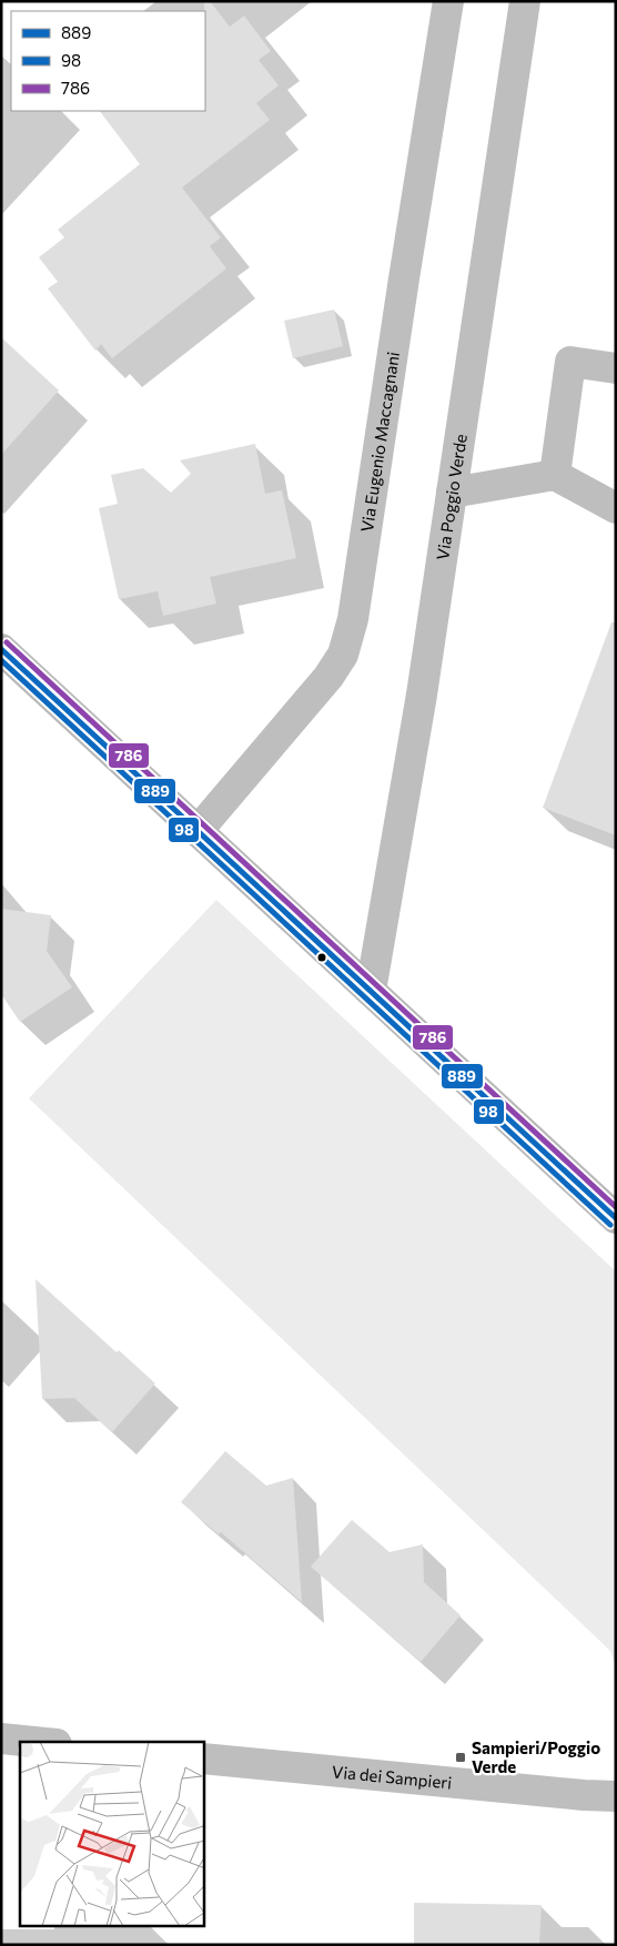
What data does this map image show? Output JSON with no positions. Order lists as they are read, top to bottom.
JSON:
{
  "streets": {
    "street": ["Via Eugenio Maccagnani", "Via Poggio Verde", "Via dei Sampieri"]
  },
  "places": {
    "transit": ["Sampieri/Poggio Verde"]
  },
  "lines": ["transit line 786", "transit line 889", "transit line 98"],
  "legend": ["889", "98", "786"]
}
